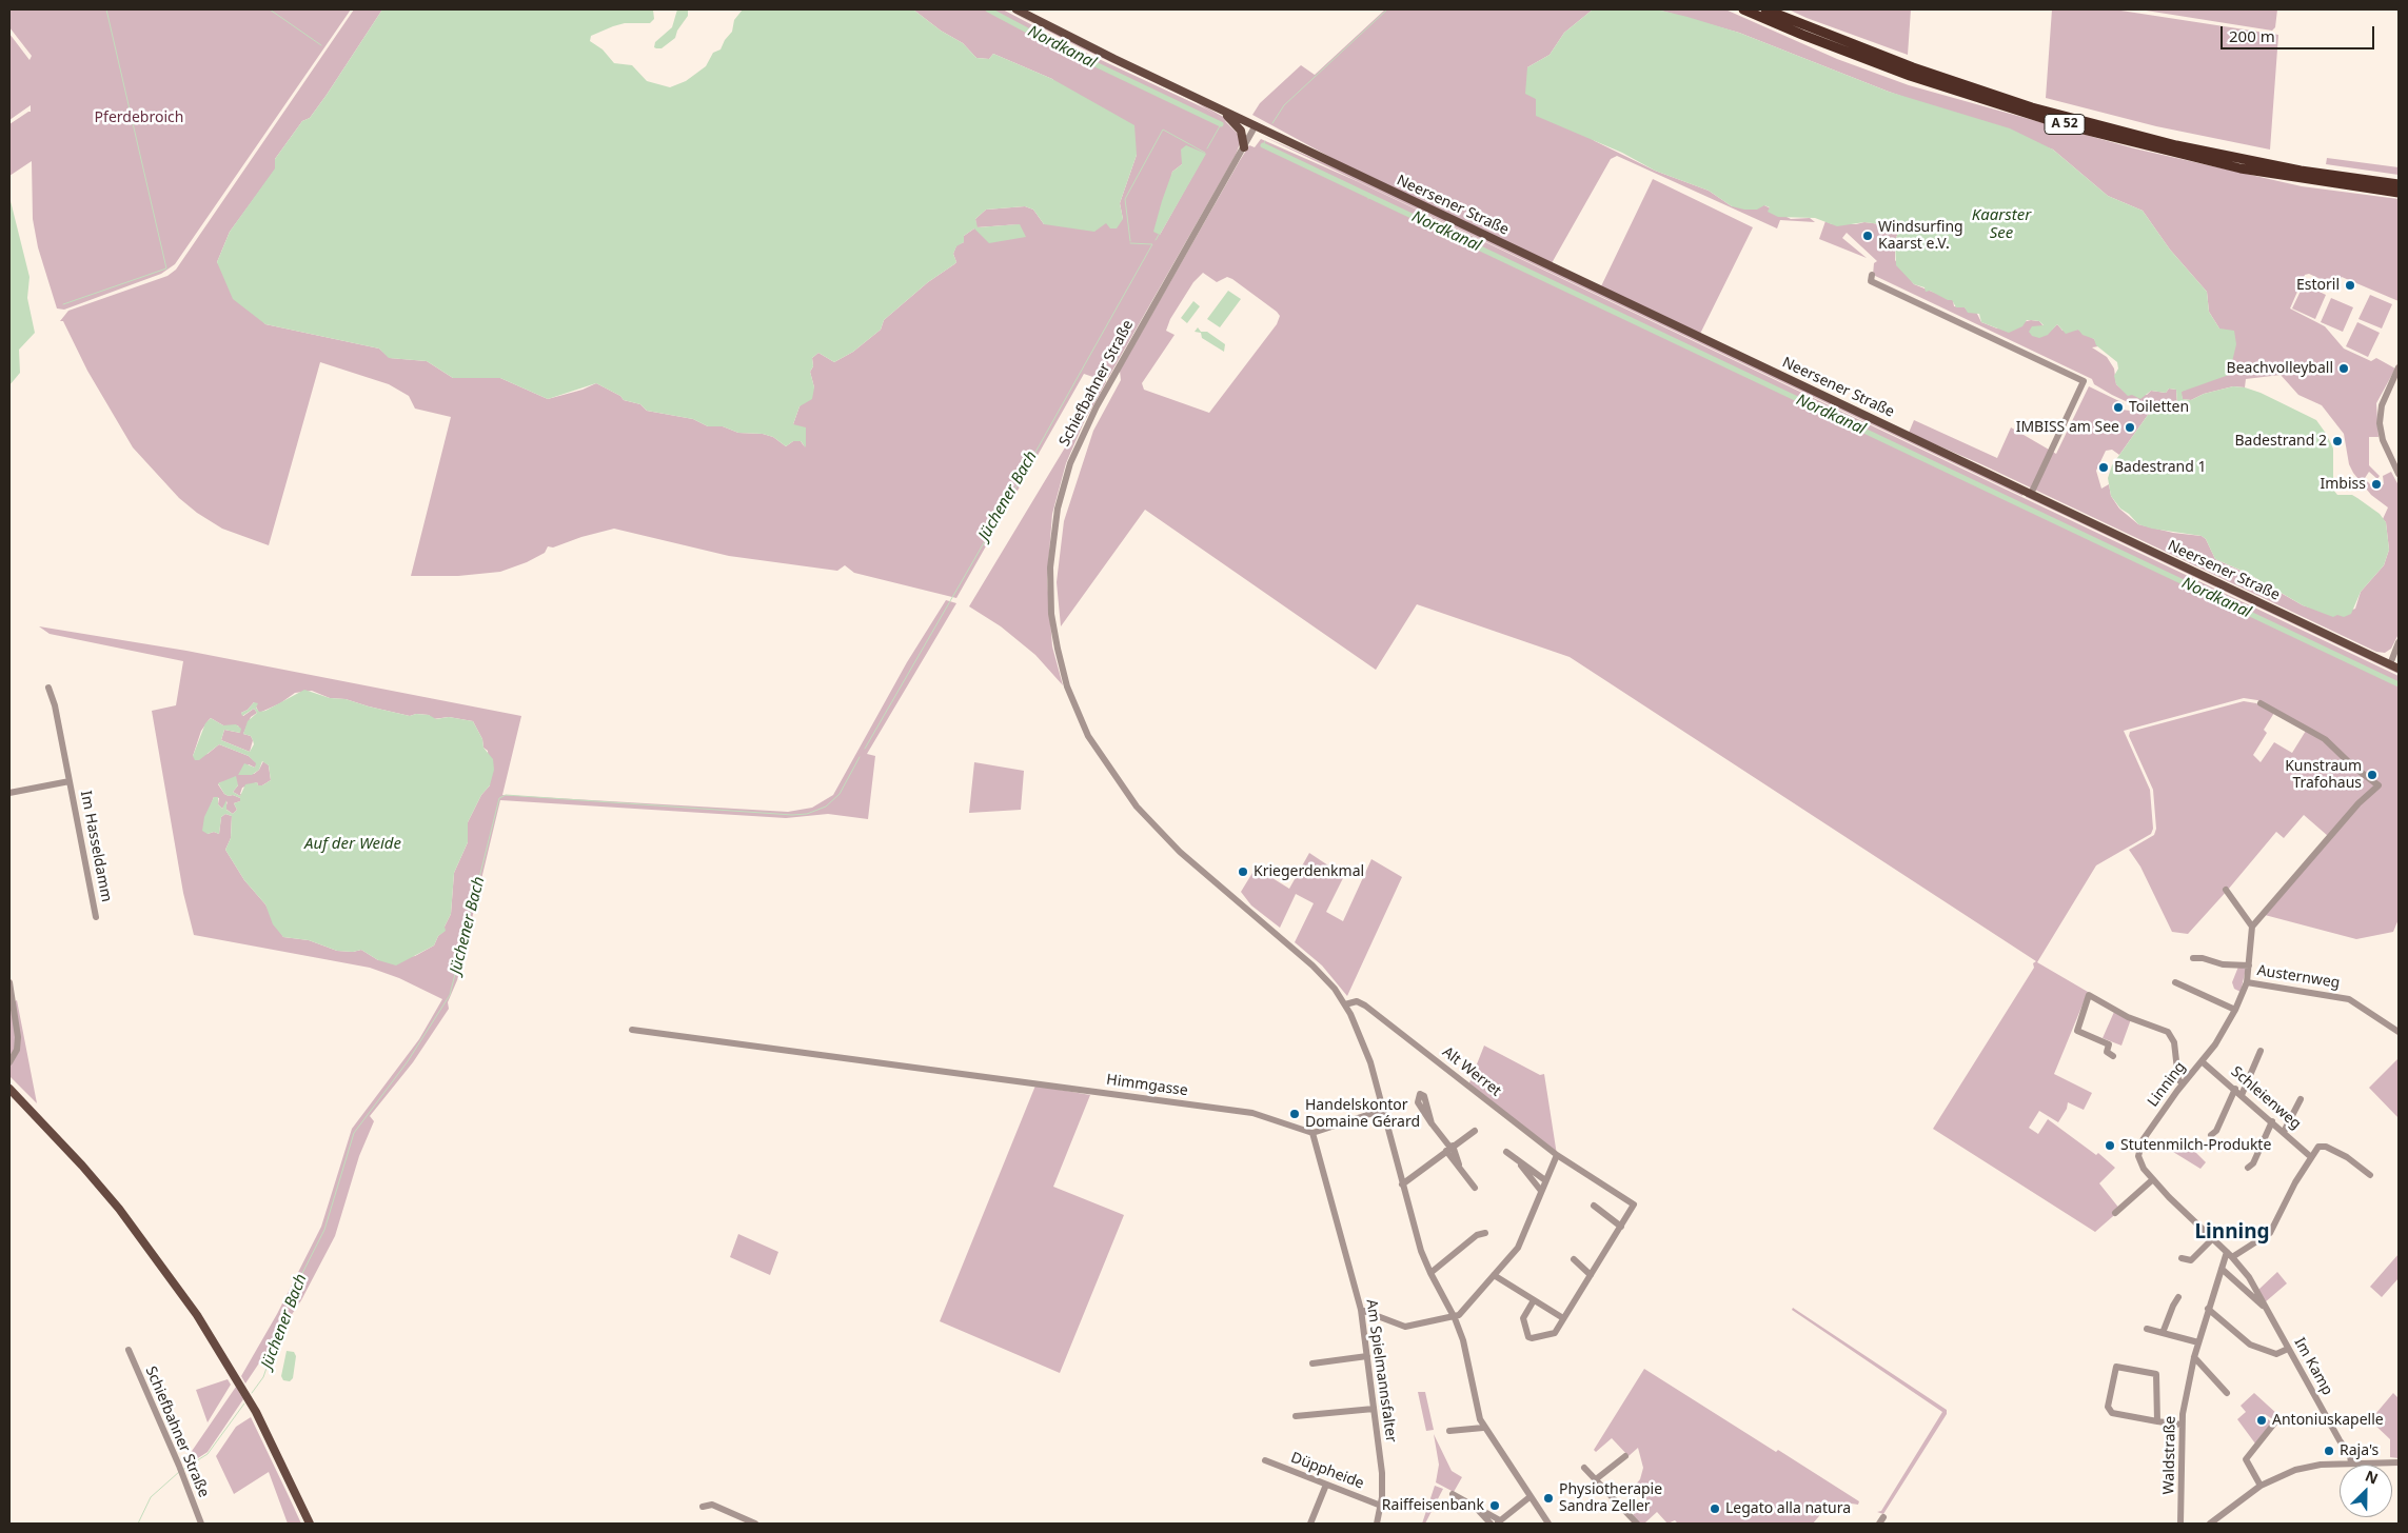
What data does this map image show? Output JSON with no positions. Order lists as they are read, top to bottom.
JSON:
{
  "streets": {
    "highway": ["A 52"],
    "main road": ["Neersener Straße"],
    "street": [
      "Schiefbahner Straße",
      "Im Hasseldamm",
      "Austernweg",
      "Alt Werret",
      "Linning",
      "Himmgasse",
      "Schleienweg",
      "Im Kamp",
      "Am Spielmannsfalter",
      "Waldstraße",
      "Düppheide"
    ]
  },
  "crossings": [
    ["Neersener Straße", "Schiefbahner Straße"],
    ["Schiefbahner Straße", "Alt Werret"],
    ["Austernweg", "Linning"],
    ["Linning", "Schleienweg"],
    ["Linning", "Im Kamp"],
    ["Linning", "Waldstraße"],
    ["Himmgasse", "Am Spielmannsfalter"],
    ["Im Kamp", "Waldstraße"],
    ["Am Spielmannsfalter", "Düppheide"]
  ],
  "districts": ["Linning"],
  "water": [
    "Nordkanal",
    "Kaarster See",
    "Jüchener Bach",
    "Auf der Weide"
  ],
  "parks": ["Pferdebroich"],
  "places": [
    "Windsurfing Kaarst e.V.",
    "Estoril",
    "Beachvolleyball",
    "Toiletten",
    "IMBISS am See",
    "Badestrand 2",
    "Badestrand 1",
    "Imbiss",
    "Kunstraum Trafohaus",
    "Kriegerdenkmal",
    "Handelskontor Domaine Gérard",
    "Stutenmilch-Produkte",
    "Antoniuskapelle",
    "Raja's",
    "Physiotherapie Sandra Zeller",
    "Raiffeisenbank",
    "Legato alla natura"
  ],
  "scale_bar": "200 m",
  "north": "top right"
}
